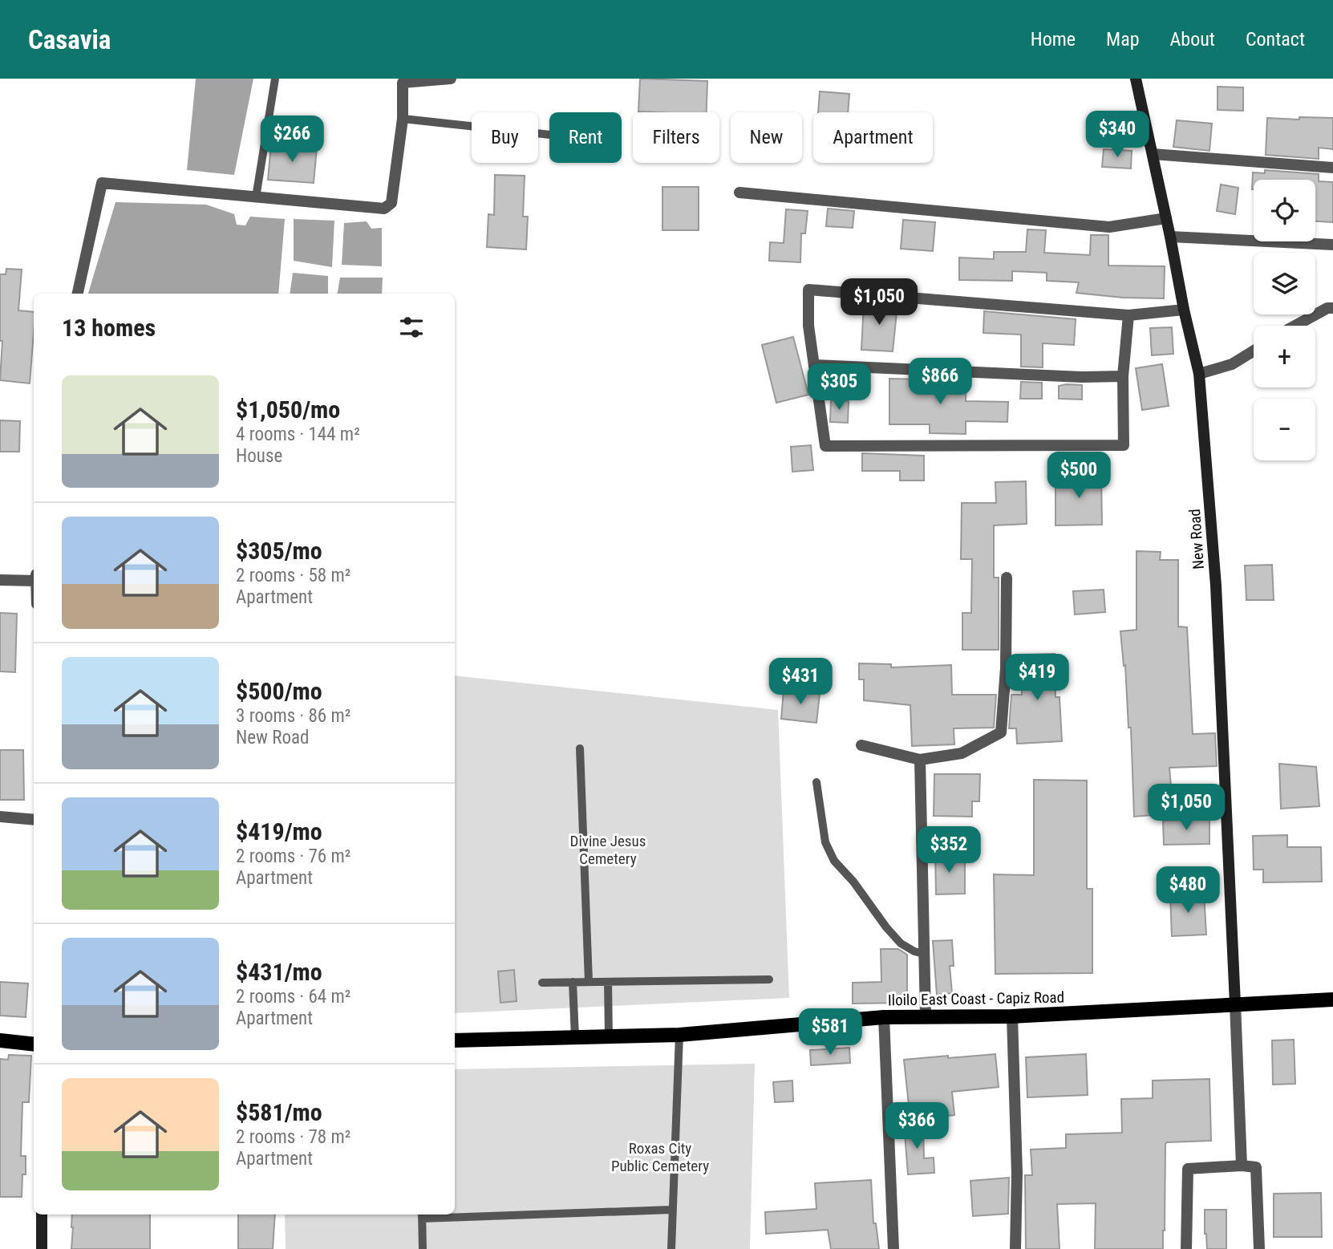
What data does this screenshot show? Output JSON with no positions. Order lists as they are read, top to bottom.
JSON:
{
  "streets": {
    "main road": ["Iloilo East Coast - Capiz Road"],
    "street": ["New Road"]
  },
  "crossings": [
    ["New Road", "Iloilo East Coast - Capiz Road"]
  ],
  "parks": ["Divine Jesus Cemetery", "Roxas City Public Cemetery"],
  "page": {
    "header": "Casavia",
    "nav": [
      "Home",
      "Map",
      "About",
      "Contact"
    ],
    "price": [
      "$340",
      "$266",
      "$1,050",
      "$866",
      "$305",
      "$500",
      "$419",
      "$431",
      "$1,050",
      "$352",
      "$480",
      "$581",
      "$366"
    ],
    "chip": [
      "Buy",
      "Rent",
      "Filters",
      "New",
      "Apartment"
    ],
    "map_buttons": ["+", "−"],
    "heading": "13 homes",
    "list": [
      {
        "name": "$1,050/mo",
        "note": "4 rooms · 144 m² · House"
      },
      {
        "name": "$305/mo",
        "note": "2 rooms · 58 m² · Apartment"
      },
      {
        "name": "$500/mo",
        "note": "3 rooms · 86 m² · New Road"
      },
      {
        "name": "$419/mo",
        "note": "2 rooms · 76 m² · Apartment"
      },
      {
        "name": "$431/mo",
        "note": "2 rooms · 64 m² · Apartment"
      },
      {
        "name": "$581/mo",
        "note": "2 rooms · 78 m² · Apartment"
      }
    ]
  }
}
